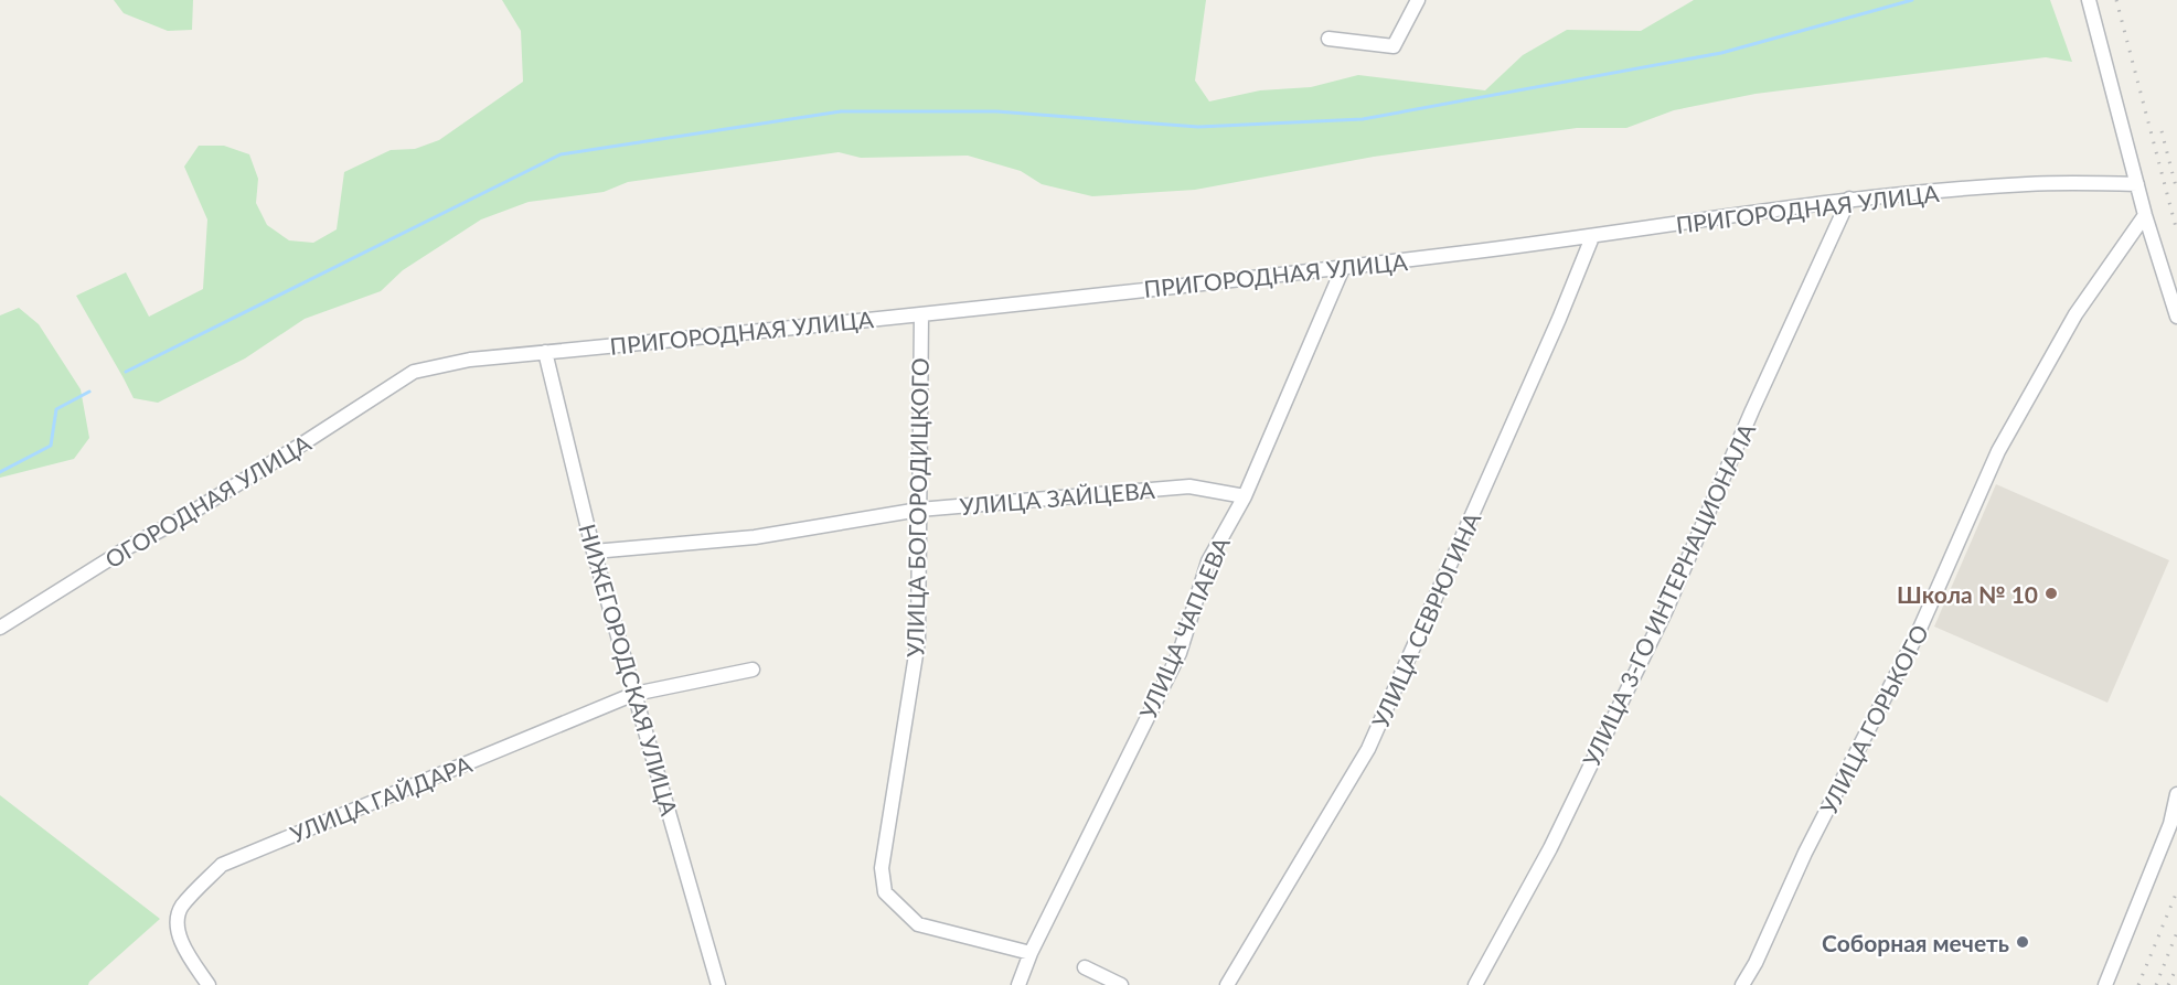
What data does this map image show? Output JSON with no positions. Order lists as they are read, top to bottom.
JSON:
{
  "streets": {
    "street": [
      "ПРИГОРОДНАЯ УЛИЦА",
      "УЛИЦА ЗАЙЦЕВА",
      "ОГОРОДНАЯ УЛИЦА",
      "УЛИЦА БОГОРОДИЦКОГО",
      "УЛИЦА 3-ГО ИНТЕРНАЦИОНАЛА",
      "УЛИЦА СЕВРЮГИНА",
      "УЛИЦА ЧАПАЕВА",
      "НИЖЕГОРОДСКАЯ УЛИЦА",
      "УЛИЦА ГОРЬКОГО",
      "УЛИЦА ГАЙДАРА"
    ]
  },
  "crossings": [
    ["ПРИГОРОДНАЯ УЛИЦА", "ОГОРОДНАЯ УЛИЦА"],
    ["ПРИГОРОДНАЯ УЛИЦА", "УЛИЦА БОГОРОДИЦКОГО"],
    ["ПРИГОРОДНАЯ УЛИЦА", "УЛИЦА 3-ГО ИНТЕРНАЦИОНАЛА"],
    ["ПРИГОРОДНАЯ УЛИЦА", "УЛИЦА СЕВРЮГИНА"],
    ["ПРИГОРОДНАЯ УЛИЦА", "УЛИЦА ЧАПАЕВА"],
    ["ПРИГОРОДНАЯ УЛИЦА", "НИЖЕГОРОДСКАЯ УЛИЦА"],
    ["УЛИЦА ЗАЙЦЕВА", "УЛИЦА БОГОРОДИЦКОГО"],
    ["УЛИЦА ЗАЙЦЕВА", "УЛИЦА ЧАПАЕВА"],
    ["УЛИЦА ЗАЙЦЕВА", "НИЖЕГОРОДСКАЯ УЛИЦА"],
    ["УЛИЦА БОГОРОДИЦКОГО", "УЛИЦА ЧАПАЕВА"],
    ["НИЖЕГОРОДСКАЯ УЛИЦА", "УЛИЦА ГАЙДАРА"]
  ],
  "places": ["Школа № 10", "Соборная мечеть"]
}
